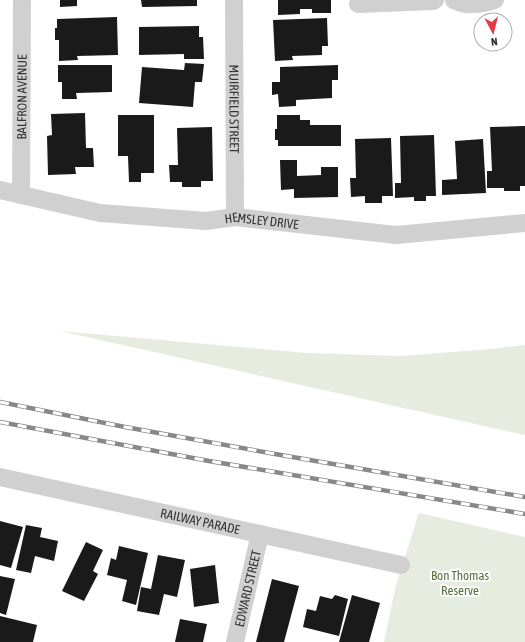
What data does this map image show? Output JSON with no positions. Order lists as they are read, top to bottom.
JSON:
{
  "streets": {
    "street": [
      "BALFRON AVENUE",
      "MUIRFIELD STREET",
      "HEMSLEY DRIVE",
      "RAILWAY PARADE",
      "EDWARD STREET"
    ]
  },
  "crossings": [
    ["BALFRON AVENUE", "HEMSLEY DRIVE"],
    ["MUIRFIELD STREET", "HEMSLEY DRIVE"],
    ["RAILWAY PARADE", "EDWARD STREET"]
  ],
  "parks": ["Bon Thomas Reserve"],
  "north": "bottom"
}
